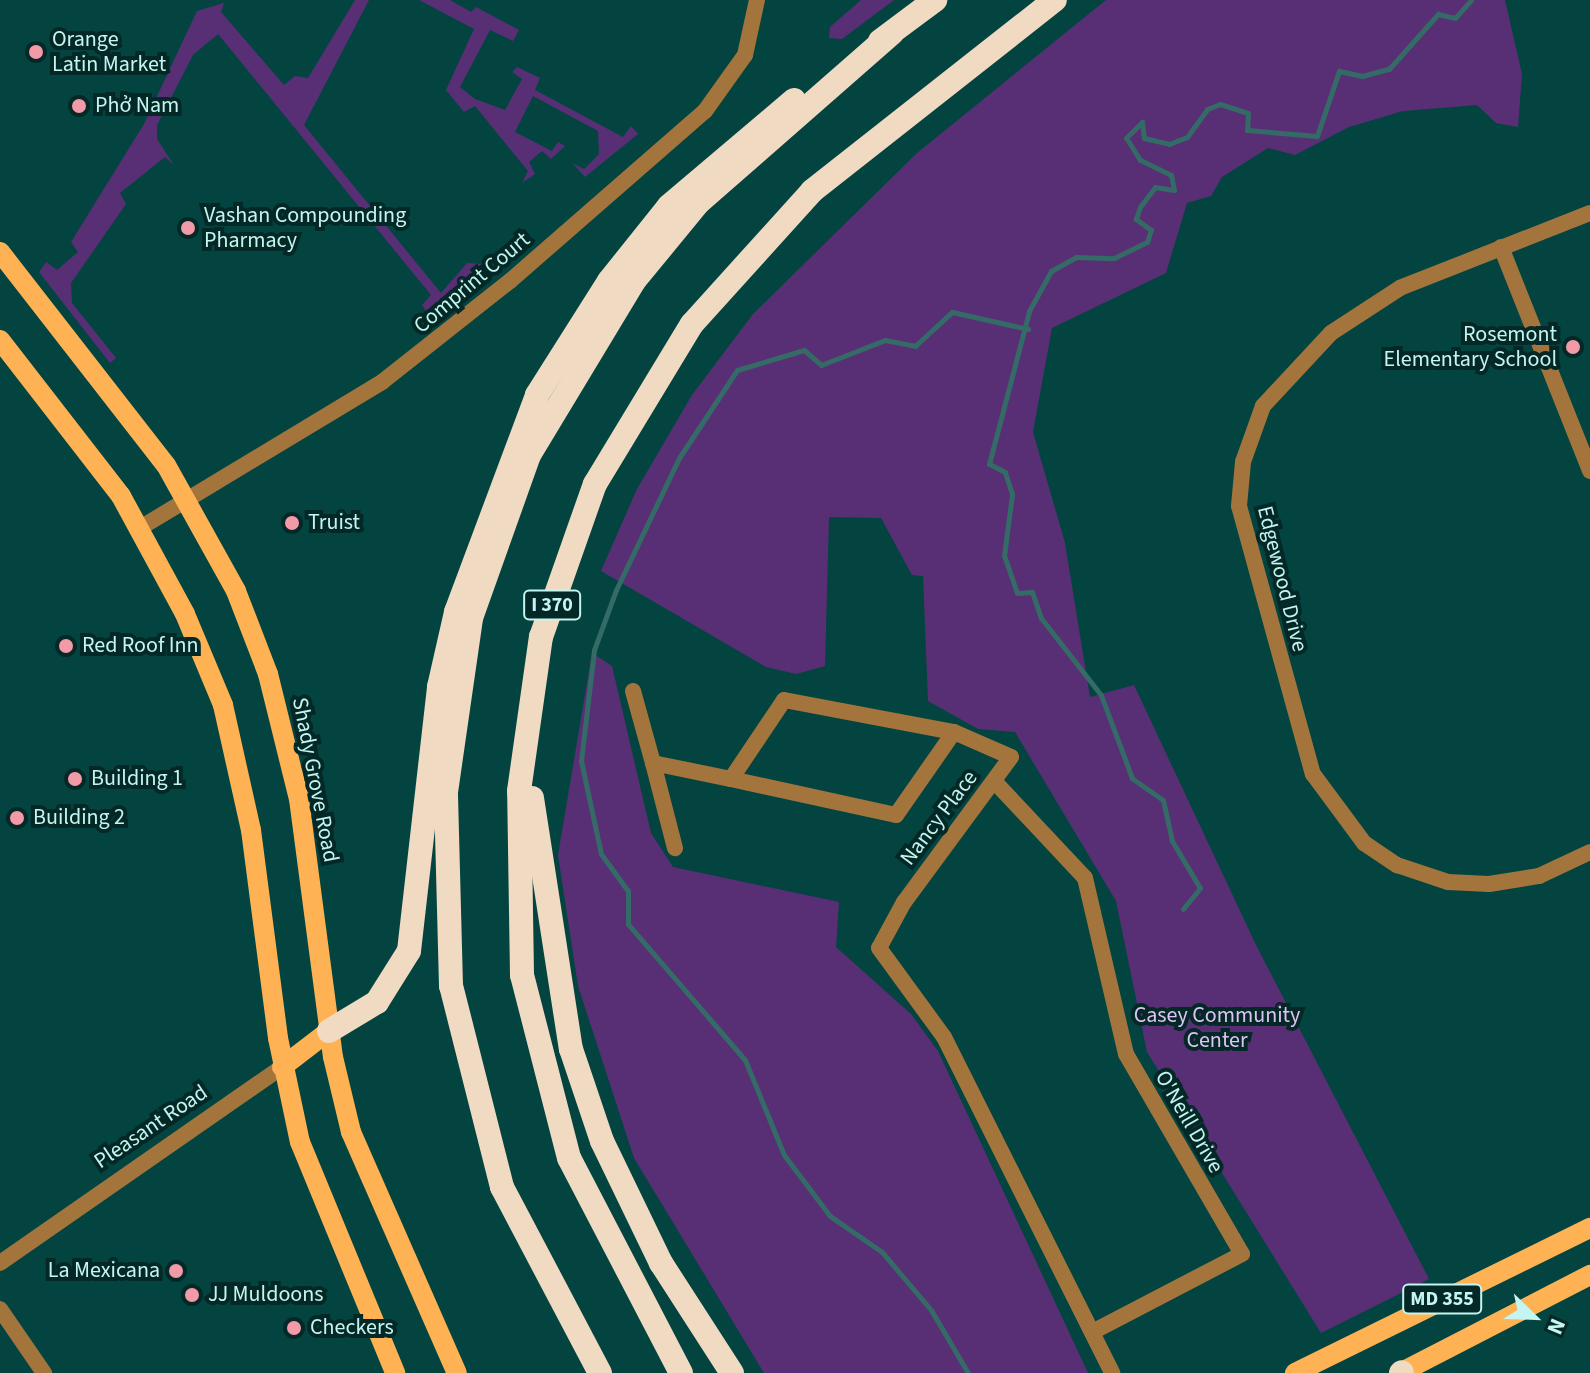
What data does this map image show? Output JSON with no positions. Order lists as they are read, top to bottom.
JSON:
{
  "streets": {
    "highway": ["I 370"],
    "main road": ["Shady Grove Road", "Pleasant Road", "MD 355"],
    "street": [
      "Comprint Court",
      "Edgewood Drive",
      "Nancy Place",
      "O'Neill Drive"
    ]
  },
  "crossings": [
    ["Comprint Court", "Shady Grove Road"],
    ["Shady Grove Road", "Pleasant Road"],
    ["Nancy Place", "O'Neill Drive"]
  ],
  "parks": ["Casey Community Center"],
  "places": [
    "Orange Latin Market",
    "Phở Nam",
    "Vashan Compounding Pharmacy",
    "Rosemont Elementary School",
    "Truist",
    "Red Roof Inn",
    "Building 1",
    "Building 2",
    "La Mexicana",
    "JJ Muldoons",
    "Checkers"
  ],
  "north": "bottom right"
}
